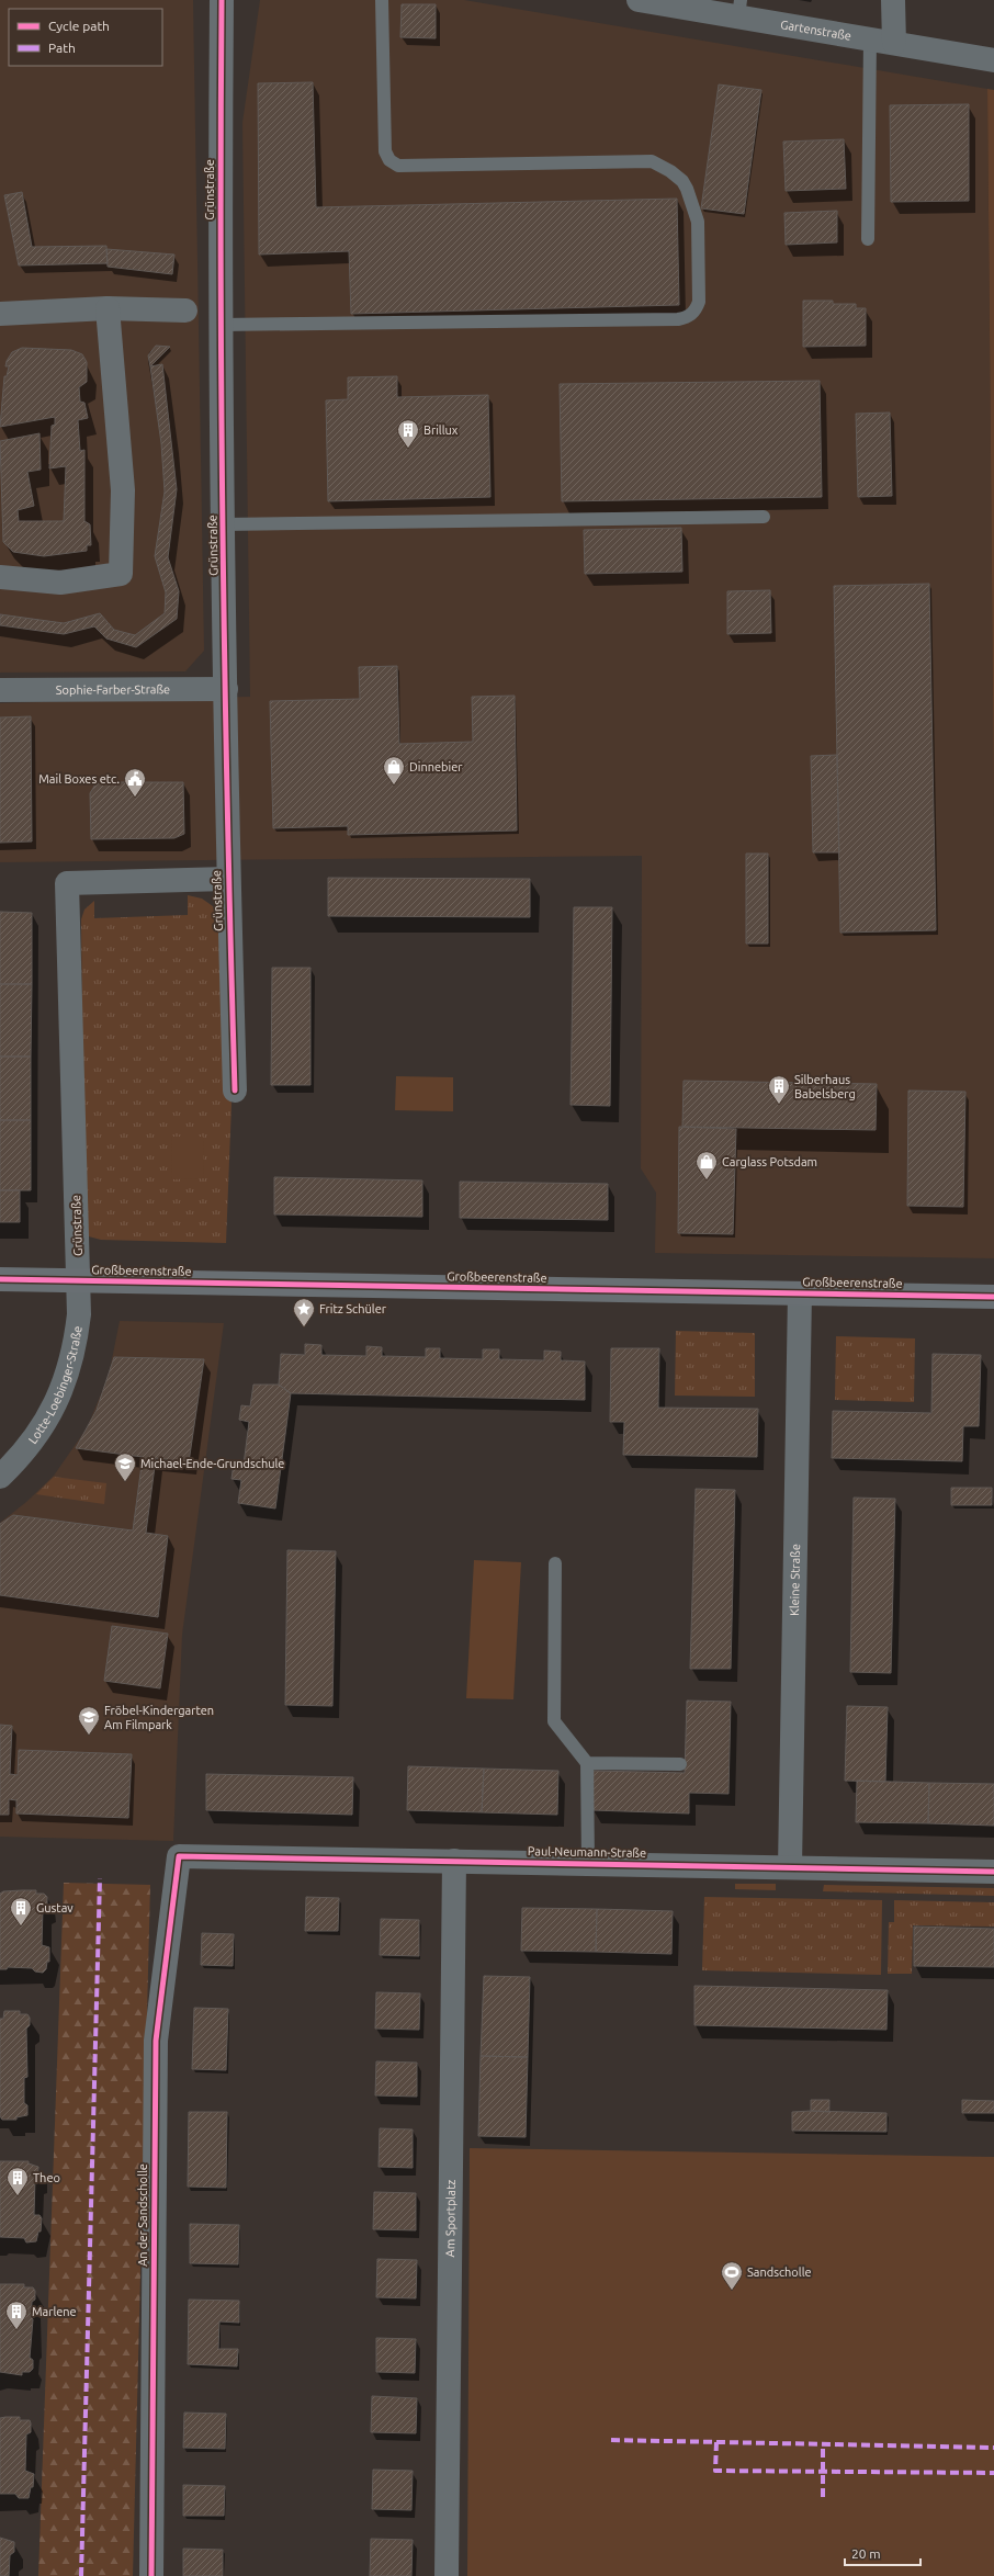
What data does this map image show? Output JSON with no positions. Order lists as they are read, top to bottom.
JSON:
{
  "streets": {
    "street": [
      "Gartenstraße",
      "Grünstraße",
      "Sophie-Farber-Straße",
      "Großbeerenstraße",
      "Lotte-Loebinger-Straße",
      "Kleine Straße",
      "Paul-Neumann-Straße",
      "An der Sandscholle",
      "Am Sportplatz"
    ]
  },
  "crossings": [
    ["Grünstraße", "Sophie-Farber-Straße"],
    ["Grünstraße", "Großbeerenstraße"],
    ["Grünstraße", "Lotte-Loebinger-Straße"],
    ["Großbeerenstraße", "Lotte-Loebinger-Straße"],
    ["Großbeerenstraße", "Kleine Straße"],
    ["Kleine Straße", "Paul-Neumann-Straße"],
    ["Paul-Neumann-Straße", "An der Sandscholle"],
    ["Paul-Neumann-Straße", "Am Sportplatz"]
  ],
  "places": {
    "building": [
      "Brillux",
      "Silberhaus Babelsberg",
      "Gustav",
      "Theo",
      "Marlene"
    ],
    "shop": ["Dinnebier", "Carglass Potsdam"],
    "public building": ["Mail Boxes etc."],
    "place": ["Fritz Schüler"],
    "school or university": ["Michael-Ende-Grundschule", "Fröbel-Kindergarten Am Filmpark"],
    "sports": ["Sandscholle"]
  },
  "legend": ["Cycle path", "Path"],
  "scale_bar": "20 m"
}
